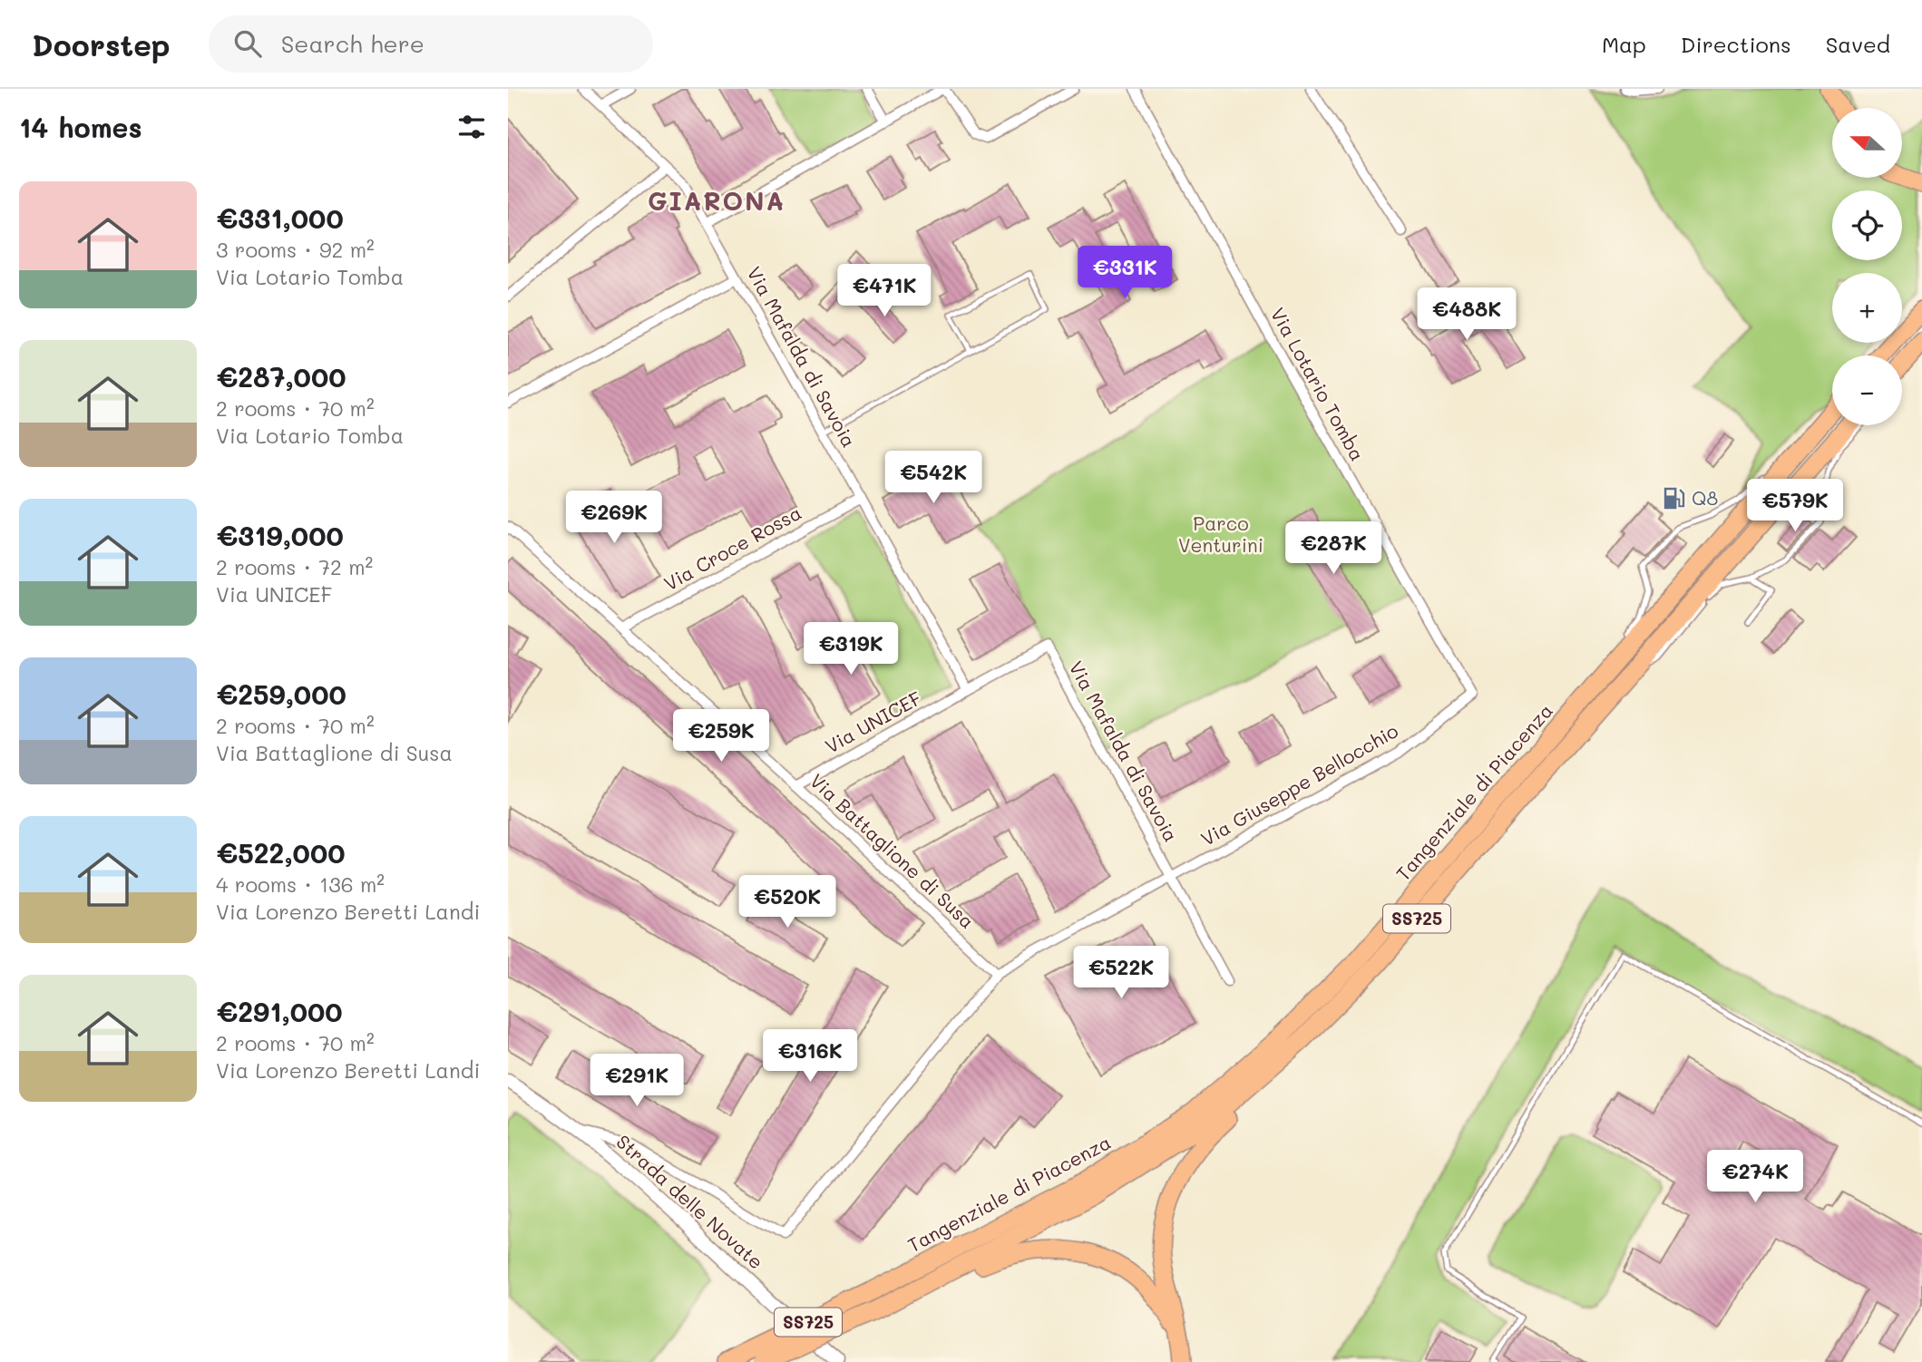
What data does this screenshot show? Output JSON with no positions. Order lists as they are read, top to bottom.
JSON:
{
  "streets": {
    "highway": ["Tangenziale di Piacenza", "SS725"],
    "street": [
      "Via Mafalda di Savoia",
      "Via Lotario Tomba",
      "Via Croce Rossa",
      "Via UNICEF",
      "Via Giuseppe Bellocchio",
      "Via Battaglione di Susa",
      "Strada delle Novate"
    ]
  },
  "crossings": [
    ["Via Mafalda di Savoia", "Via Croce Rossa"],
    ["Via Mafalda di Savoia", "Via UNICEF"],
    ["Via Mafalda di Savoia", "Via Giuseppe Bellocchio"],
    ["Via Lotario Tomba", "Via Giuseppe Bellocchio"],
    ["Via Croce Rossa", "Via Battaglione di Susa"],
    ["Via UNICEF", "Via Battaglione di Susa"],
    ["Via Giuseppe Bellocchio", "Via Battaglione di Susa"]
  ],
  "districts": ["GIARONA"],
  "parks": ["Parco Venturini"],
  "places": {
    "fuel station": ["Q8"]
  },
  "north": "left",
  "page": {
    "header": "Doorstep",
    "search": "Search here",
    "nav": ["Map", "Directions", "Saved"],
    "heading": "14 homes",
    "map_buttons": ["+", "−"],
    "list": [
      {
        "name": "€331,000",
        "note": "3 rooms · 92 m² · Via Lotario Tomba"
      },
      {
        "name": "€287,000",
        "note": "2 rooms · 70 m² · Via Lotario Tomba"
      },
      {
        "name": "€319,000",
        "note": "2 rooms · 72 m² · Via UNICEF"
      },
      {
        "name": "€259,000",
        "note": "2 rooms · 70 m² · Via Battaglione di Susa"
      },
      {
        "name": "€522,000",
        "note": "4 rooms · 136 m² · Via Lorenzo Beretti Landi"
      },
      {
        "name": "€291,000",
        "note": "2 rooms · 70 m² · Via Lorenzo Beretti Landi"
      }
    ],
    "price": [
      "€331K",
      "€471K",
      "€488K",
      "€542K",
      "€579K",
      "€269K",
      "€287K",
      "€319K",
      "€259K",
      "€520K",
      "€522K",
      "€316K",
      "€291K",
      "€274K"
    ]
  }
}
